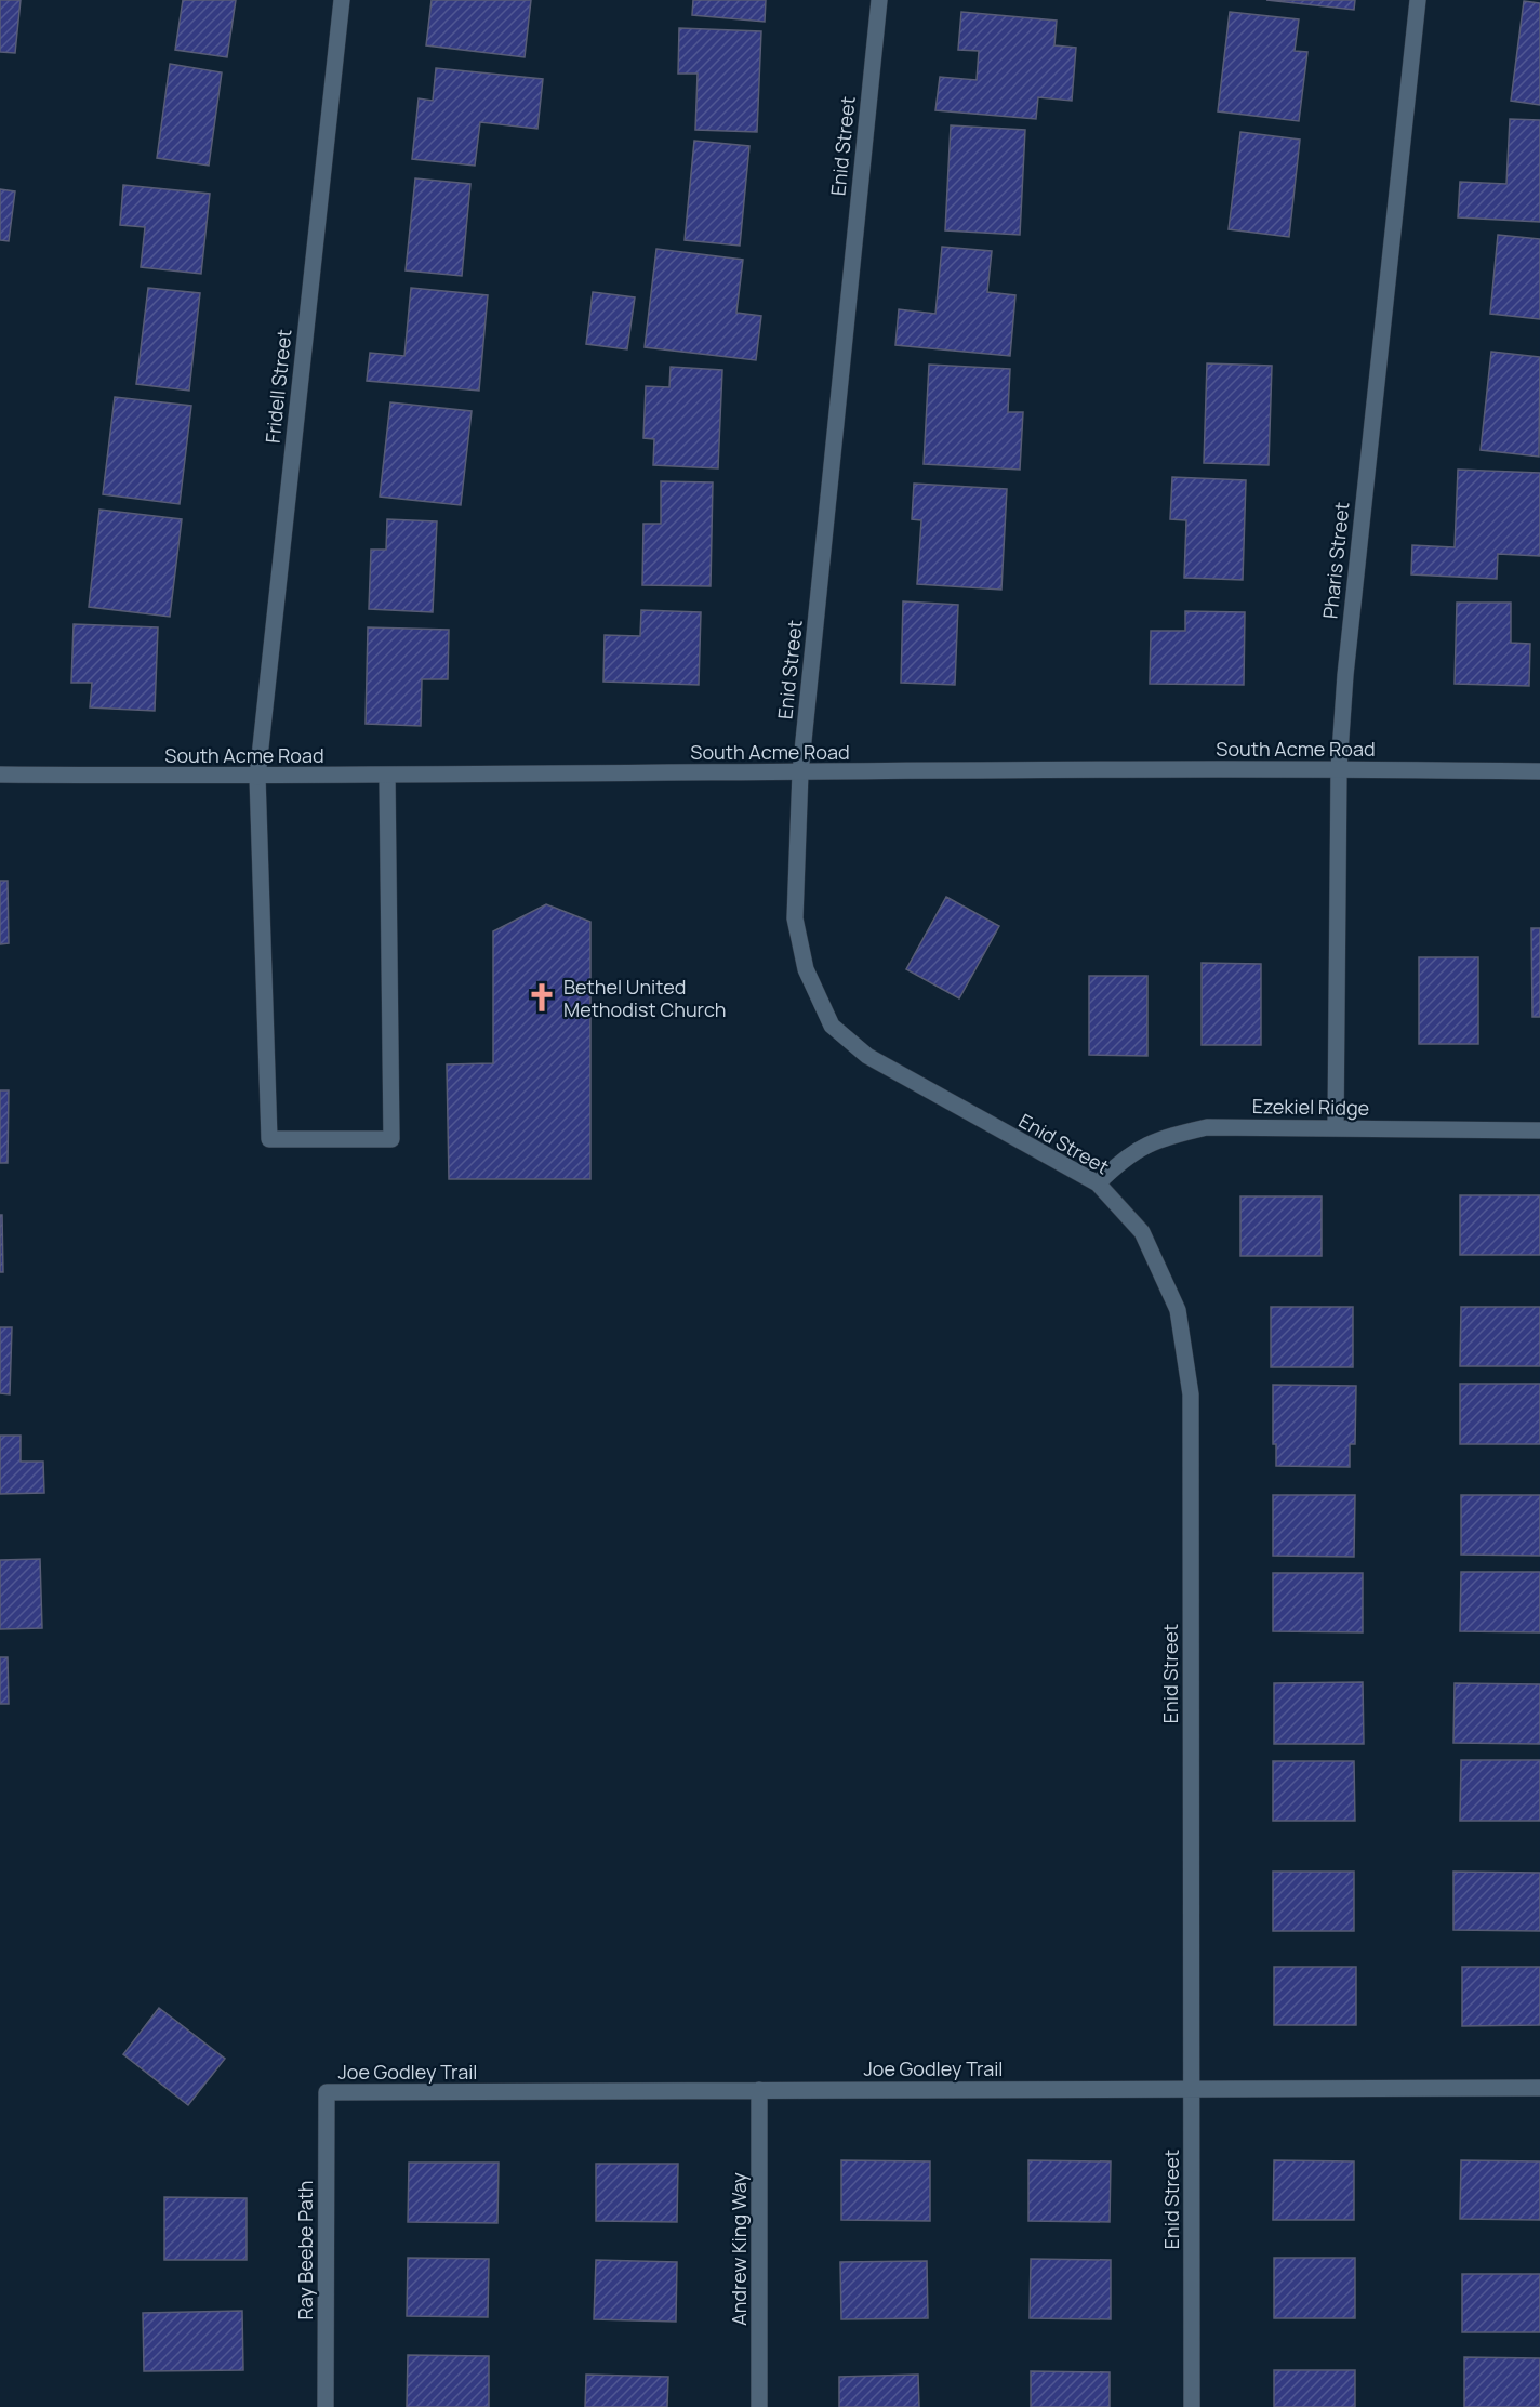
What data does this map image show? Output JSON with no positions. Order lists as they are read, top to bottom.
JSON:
{
  "streets": {
    "street": [
      "Enid Street",
      "Fridell Street",
      "Pharis Street",
      "South Acme Road",
      "Ezekiel Ridge",
      "Joe Godley Trail",
      "Andrew King Way",
      "Ray Beebe Path"
    ]
  },
  "crossings": [
    ["Enid Street", "South Acme Road"],
    ["Enid Street", "Ezekiel Ridge"],
    ["Enid Street", "Joe Godley Trail"],
    ["Fridell Street", "South Acme Road"],
    ["Pharis Street", "South Acme Road"],
    ["Pharis Street", "Ezekiel Ridge"],
    ["Joe Godley Trail", "Andrew King Way"],
    ["Joe Godley Trail", "Ray Beebe Path"]
  ],
  "places": {
    "church": ["Bethel United Methodist Church"]
  }
}
